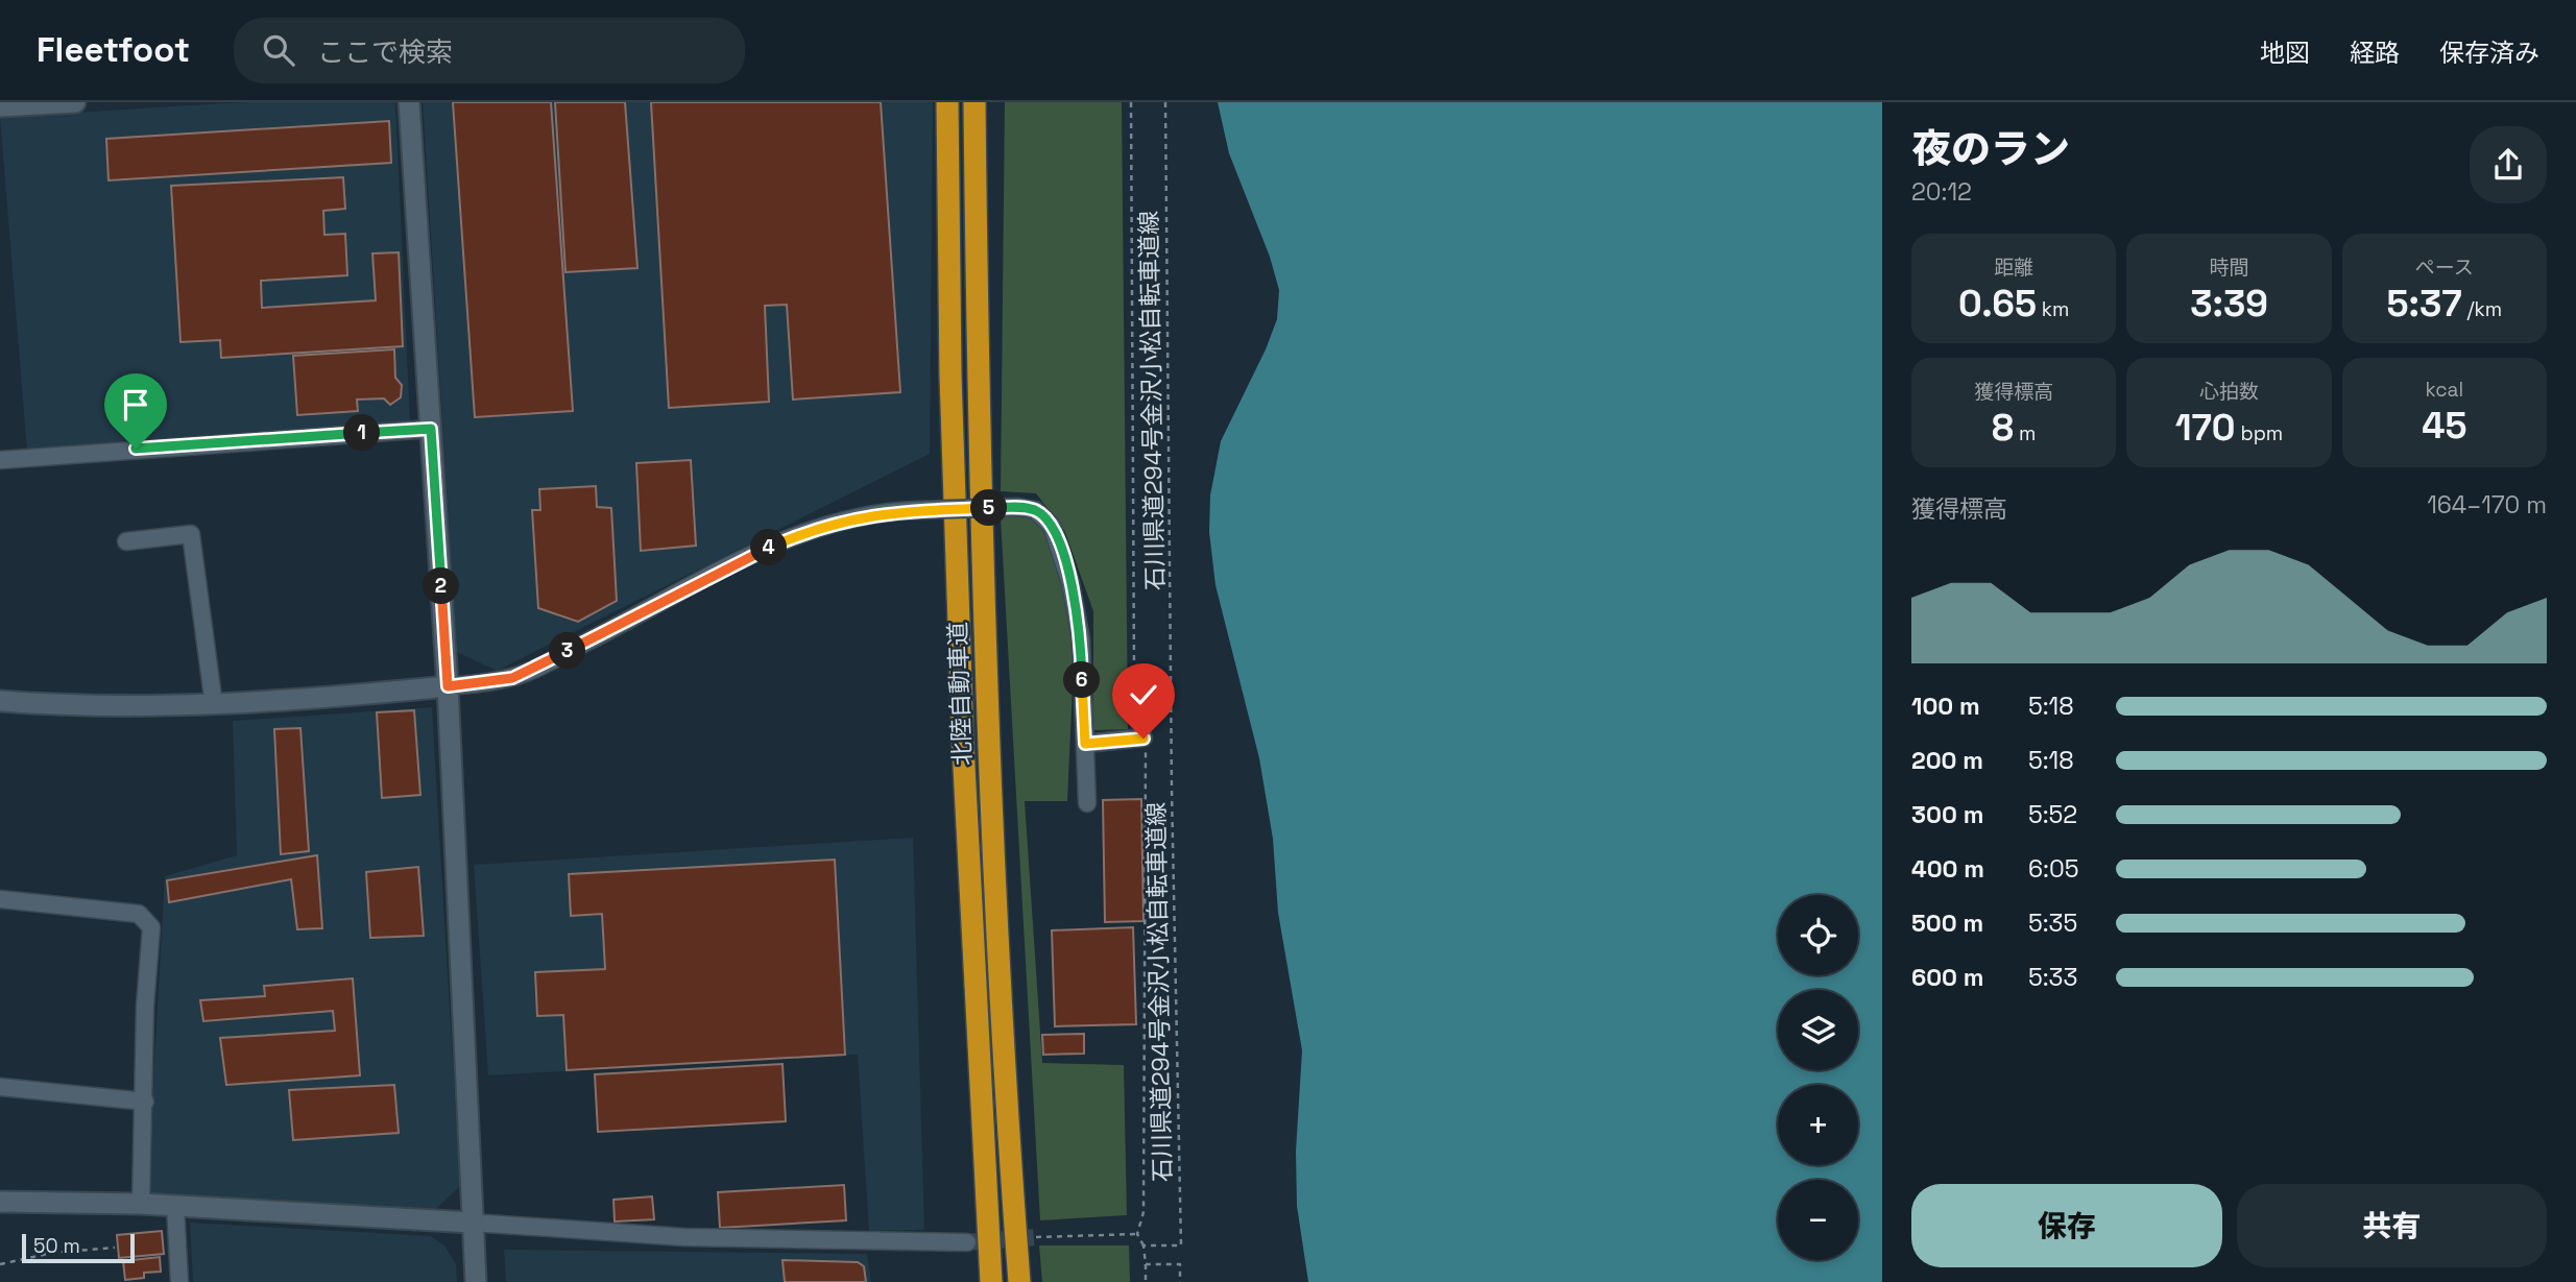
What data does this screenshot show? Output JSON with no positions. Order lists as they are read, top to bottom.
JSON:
{
  "streets": {
    "highway": ["北陸自動車道"],
    "path": ["石川県道294号金沢小松自転車道線"]
  },
  "scale_bar": "50 m",
  "page": {
    "header": "Fleetfoot",
    "search": "ここで検索",
    "nav": ["地図", "経路", "保存済み"],
    "heading": ["夜のラン", "20:12"],
    "stats": [
      ["距離", "0.65 km"],
      ["時間", "3:39"],
      ["ペース", "5:37 /km"],
      ["獲得標高", "8 m"],
      ["心拍数", "170 bpm"],
      ["kcal", "45"]
    ],
    "pins": [
      "1",
      "5",
      "4",
      "2",
      "3",
      "6"
    ],
    "chart": ["獲得標高", "164–170 m"],
    "list": [
      {
        "name": "100 m",
        "note": "5:18"
      },
      {
        "name": "200 m",
        "note": "5:18"
      },
      {
        "name": "300 m",
        "note": "5:52"
      },
      {
        "name": "400 m",
        "note": "6:05"
      },
      {
        "name": "500 m",
        "note": "5:35"
      },
      {
        "name": "600 m",
        "note": "5:33"
      }
    ],
    "map_buttons": ["+", "−"],
    "buttons": ["保存", "共有"],
    "scale": "50 m"
  }
}
